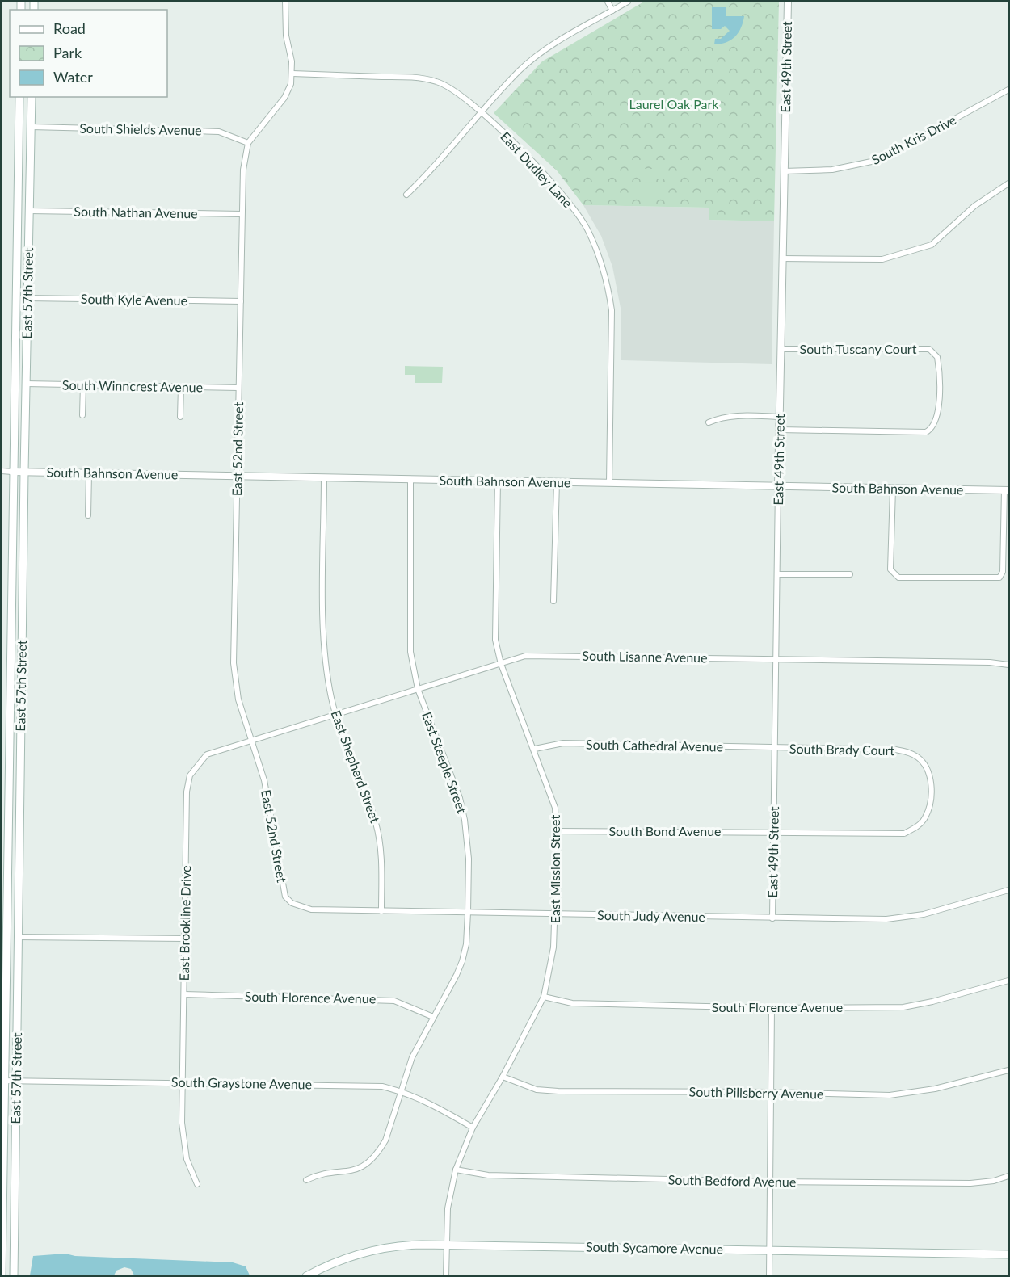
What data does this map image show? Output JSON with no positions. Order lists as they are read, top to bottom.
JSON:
{
  "streets": {
    "main road": ["East 57th Street", "South Sycamore Avenue"],
    "street": [
      "East 49th Street",
      "South Shields Avenue",
      "South Kris Drive",
      "East Dudley Lane",
      "South Nathan Avenue",
      "South Kyle Avenue",
      "South Tuscany Court",
      "South Winncrest Avenue",
      "East 52nd Street",
      "South Bahnson Avenue",
      "South Lisanne Avenue",
      "South Cathedral Avenue",
      "South Brady Court",
      "East Steeple Street",
      "East Shepherd Street",
      "South Bond Avenue",
      "East Mission Street",
      "South Judy Avenue",
      "East Brookline Drive",
      "South Florence Avenue",
      "South Graystone Avenue",
      "South Pillsberry Avenue",
      "South Bedford Avenue"
    ]
  },
  "crossings": [
    ["East 49th Street", "South Kris Drive"],
    ["East 49th Street", "South Tuscany Court"],
    ["East 49th Street", "South Bahnson Avenue"],
    ["East 49th Street", "South Lisanne Avenue"],
    ["East 49th Street", "South Cathedral Avenue"],
    ["East 49th Street", "South Brady Court"],
    ["East 49th Street", "South Bond Avenue"],
    ["East 49th Street", "South Judy Avenue"],
    ["South Shields Avenue", "East 57th Street"],
    ["South Shields Avenue", "East 52nd Street"],
    ["East Dudley Lane", "East 52nd Street"],
    ["East Dudley Lane", "South Bahnson Avenue"],
    ["South Nathan Avenue", "East 57th Street"],
    ["South Nathan Avenue", "East 52nd Street"],
    ["East 57th Street", "South Kyle Avenue"],
    ["East 57th Street", "South Winncrest Avenue"],
    ["East 57th Street", "South Bahnson Avenue"],
    ["East 57th Street", "South Graystone Avenue"],
    ["South Kyle Avenue", "East 52nd Street"],
    ["South Winncrest Avenue", "East 52nd Street"],
    ["East 52nd Street", "South Bahnson Avenue"],
    ["East 52nd Street", "South Judy Avenue"],
    ["East 52nd Street", "East Brookline Drive"],
    ["South Bahnson Avenue", "East Steeple Street"],
    ["South Bahnson Avenue", "East Shepherd Street"],
    ["South Bahnson Avenue", "East Mission Street"],
    ["South Lisanne Avenue", "East Steeple Street"],
    ["South Lisanne Avenue", "East Shepherd Street"],
    ["South Lisanne Avenue", "East Mission Street"],
    ["South Lisanne Avenue", "East Brookline Drive"],
    ["South Cathedral Avenue", "South Brady Court"],
    ["South Cathedral Avenue", "East Mission Street"],
    ["South Brady Court", "South Bond Avenue"],
    ["East Steeple Street", "South Judy Avenue"],
    ["East Steeple Street", "South Florence Avenue"],
    ["East Steeple Street", "South Graystone Avenue"],
    ["East Shepherd Street", "South Judy Avenue"],
    ["South Bond Avenue", "East Mission Street"],
    ["East Mission Street", "South Judy Avenue"],
    ["East Mission Street", "South Florence Avenue"],
    ["East Mission Street", "South Graystone Avenue"],
    ["East Mission Street", "South Pillsberry Avenue"],
    ["East Mission Street", "South Bedford Avenue"],
    ["East Mission Street", "South Sycamore Avenue"],
    ["East Brookline Drive", "South Florence Avenue"],
    ["East Brookline Drive", "South Graystone Avenue"]
  ],
  "parks": ["Laurel Oak Park"],
  "legend": ["Road", "Park", "Water"]
}
